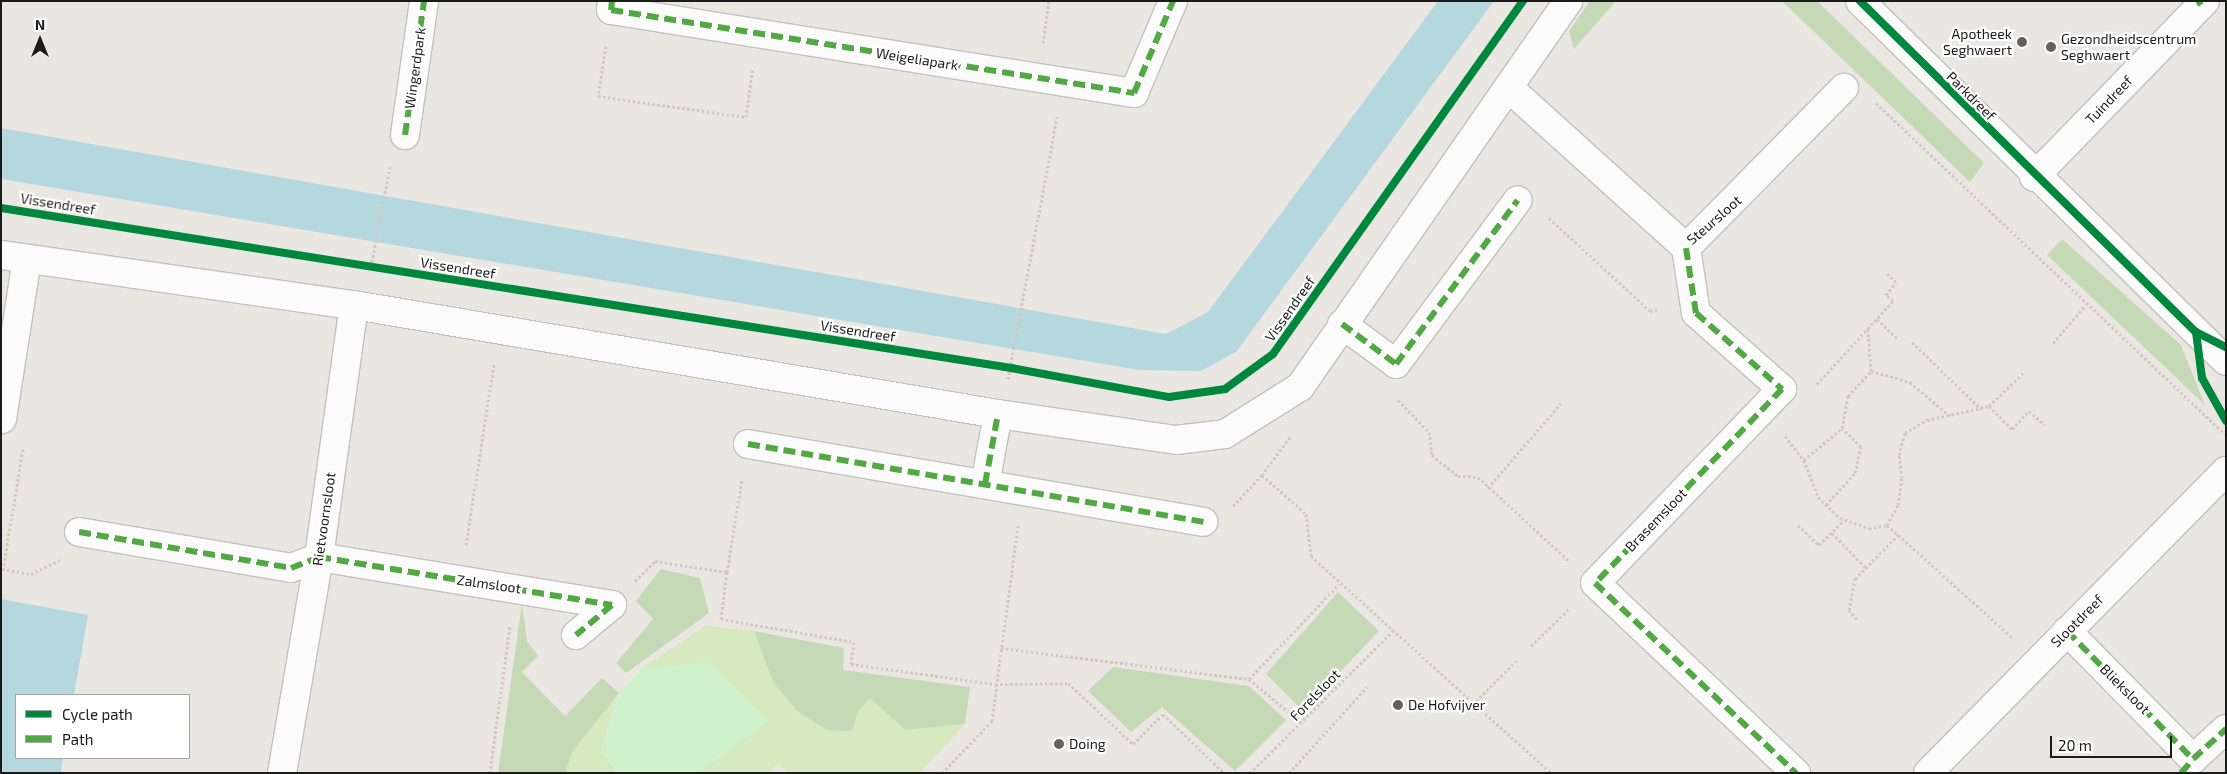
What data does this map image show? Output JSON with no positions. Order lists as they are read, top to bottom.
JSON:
{
  "streets": {
    "street": [
      "Weigeliapark",
      "Wingerdpark",
      "Parkdreef",
      "Tuindreef",
      "Steursloot",
      "Rietvoornsloot",
      "Brasemsloot",
      "Zalmsloot",
      "Slootdreef",
      "Blieksloot"
    ],
    "path": ["Forelsloot"],
    "cycle path": ["Vissendreef"]
  },
  "crossings": [
    ["Parkdreef", "Tuindreef"],
    ["Rietvoornsloot", "Zalmsloot"],
    ["Slootdreef", "Blieksloot"]
  ],
  "places": [
    "Apotheek Seghwaert",
    "Gezondheidscentrum Seghwaert",
    "De Hofvijver",
    "Doing"
  ],
  "legend": ["Cycle path", "Path"],
  "scale_bar": "20 m",
  "north": "top"
}
